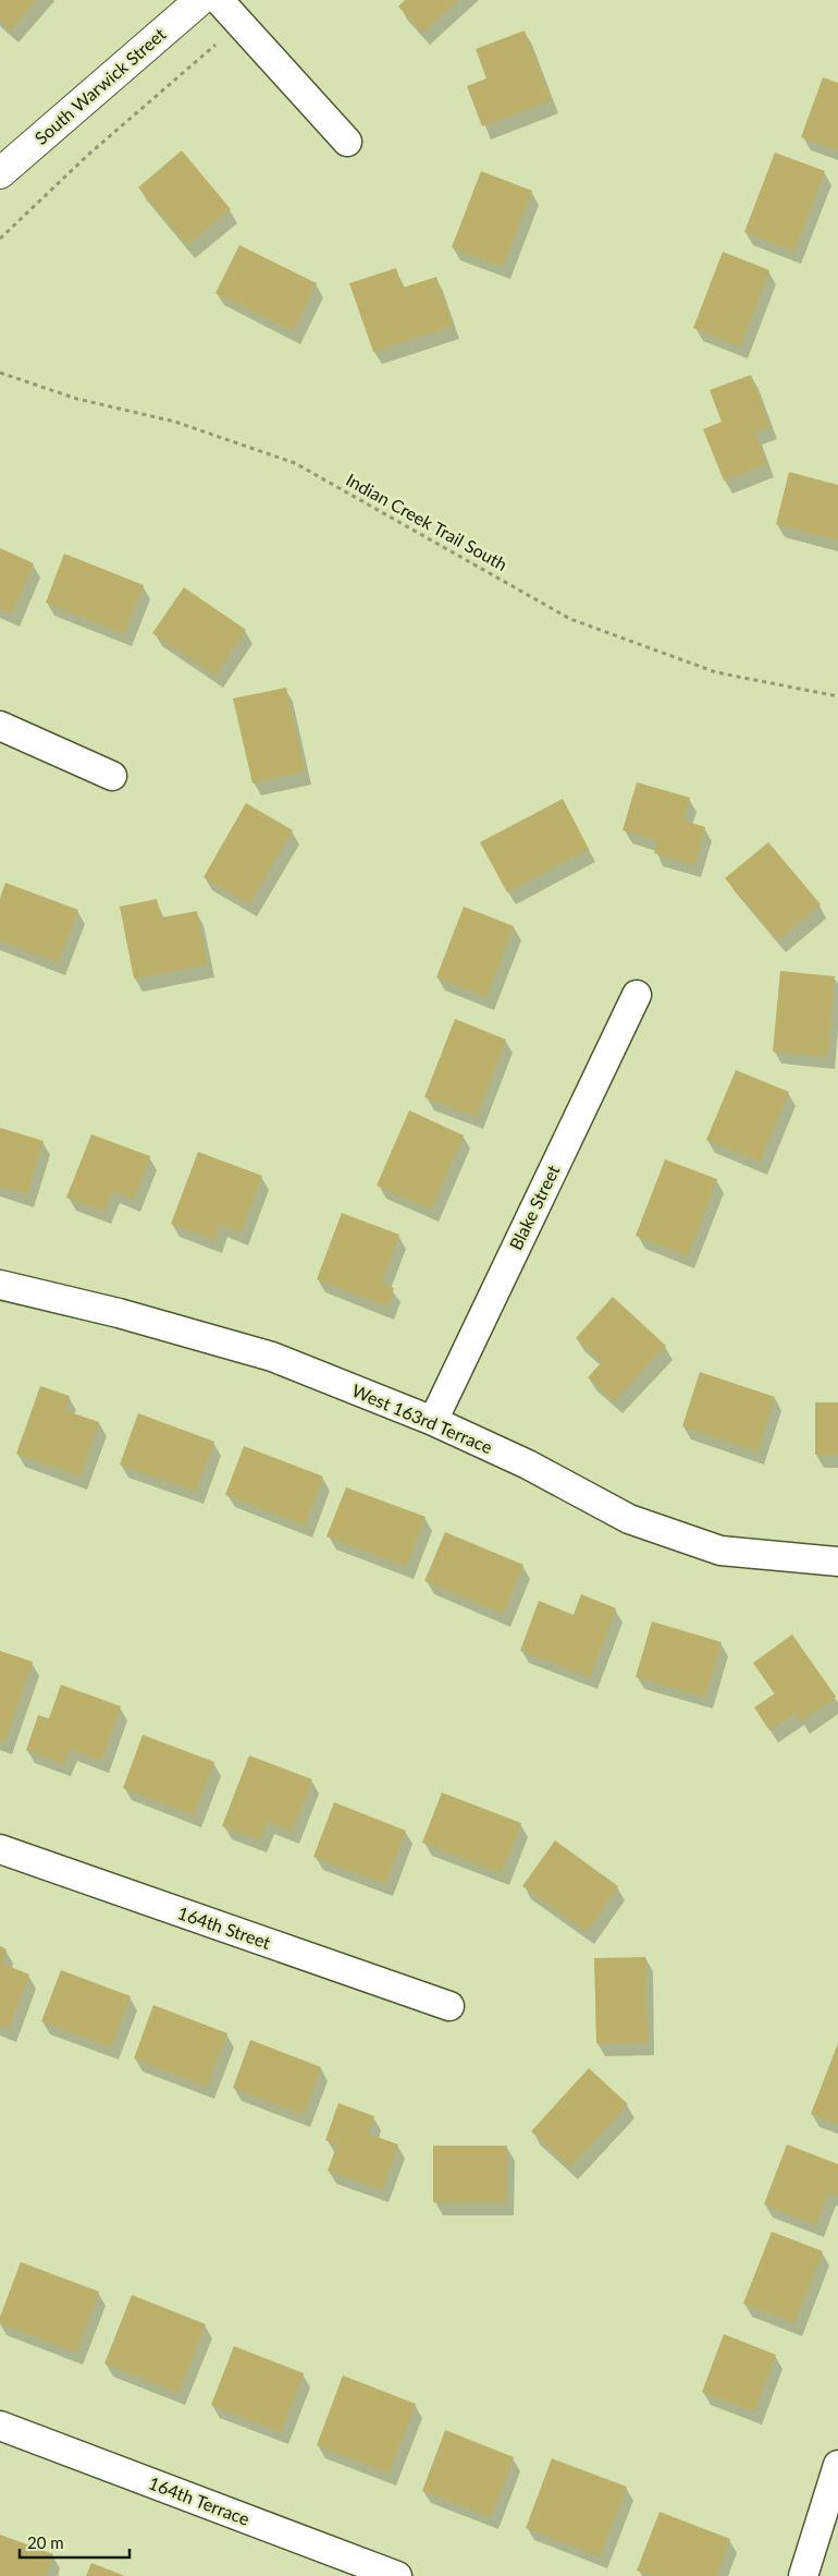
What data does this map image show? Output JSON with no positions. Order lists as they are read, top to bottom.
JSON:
{
  "streets": {
    "street": [
      "South Warwick Street",
      "Blake Street",
      "West 163rd Terrace",
      "164th Street",
      "164th Terrace"
    ],
    "path": ["Indian Creek Trail South"]
  },
  "crossings": [
    ["Blake Street", "West 163rd Terrace"]
  ],
  "scale_bar": "20 m"
}
